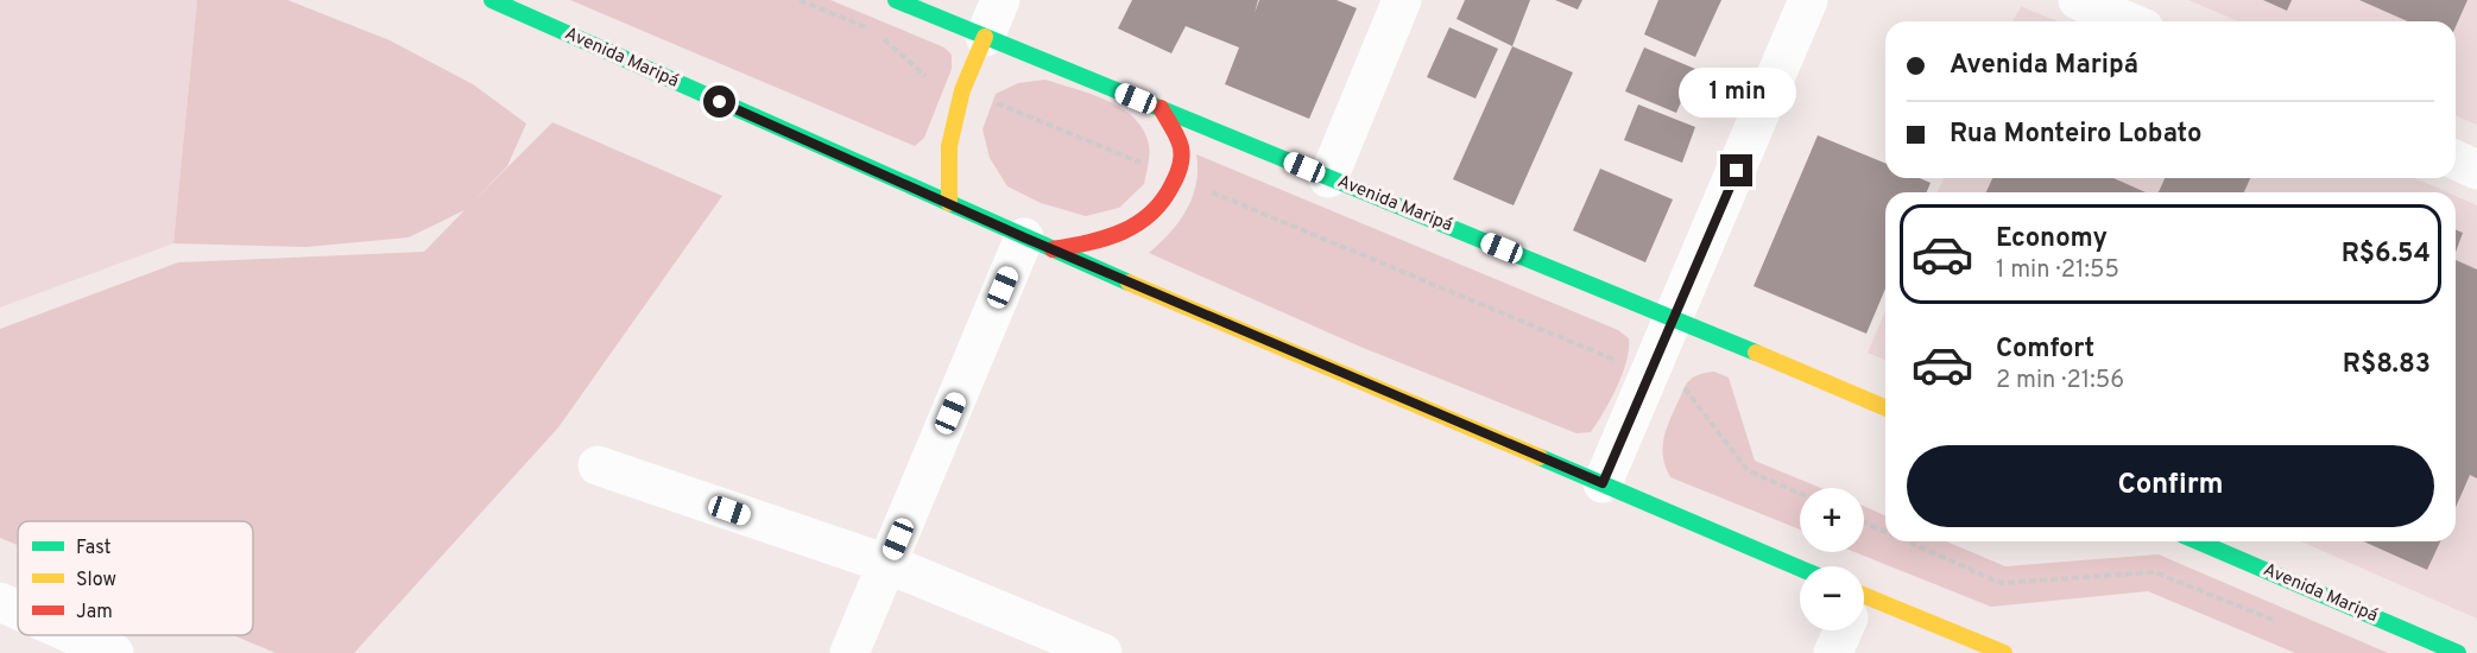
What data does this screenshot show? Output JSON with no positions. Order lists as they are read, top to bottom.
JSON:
{
  "streets": {
    "main road": ["Avenida Maripá"]
  },
  "legend": ["Fast", "Slow", "Jam"],
  "page": {
    "banner": ["Avenida Maripá", "Rua Monteiro Lobato"],
    "bubble": "1 min",
    "list": [
      {
        "name": "Economy",
        "note": "1 min · 21:55",
        "value": "R$6.54"
      },
      {
        "name": "Comfort",
        "note": "2 min · 21:56",
        "value": "R$8.83"
      }
    ],
    "buttons": "Confirm",
    "map_buttons": ["+", "−"]
  }
}
